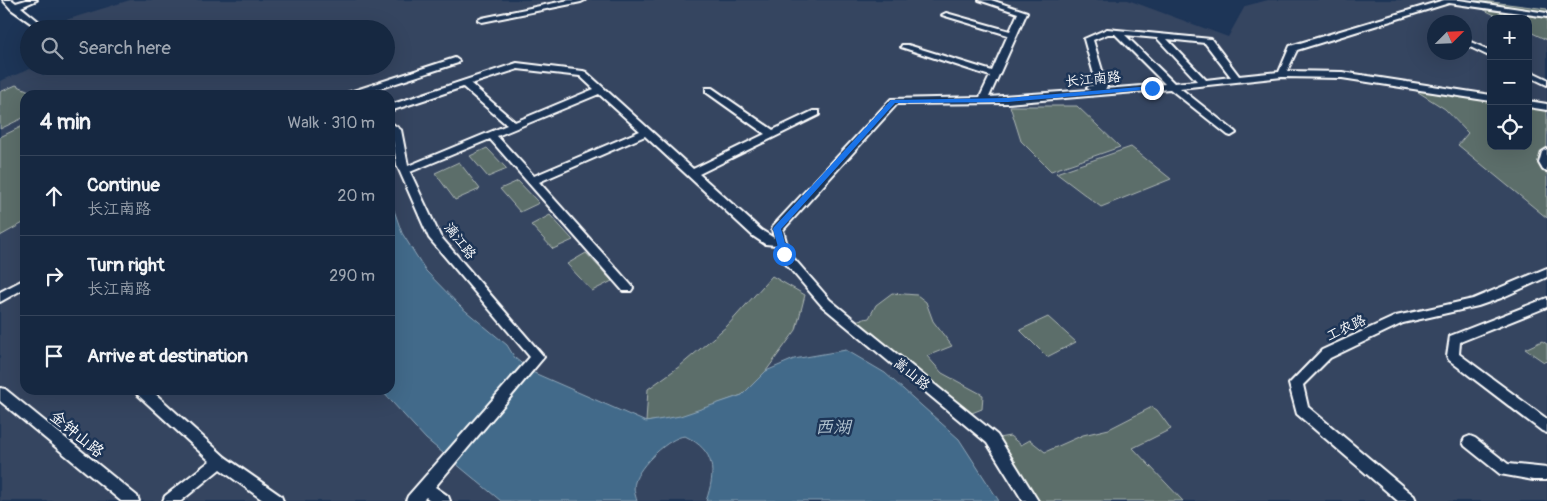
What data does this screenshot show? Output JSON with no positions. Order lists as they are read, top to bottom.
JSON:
{
  "streets": {
    "street": [
      "长江南路",
      "漓江路",
      "工农路",
      "嵩山路",
      "金钟山路"
    ]
  },
  "crossings": [
    ["长江南路", "嵩山路"]
  ],
  "water": ["西湖"],
  "north": "top right",
  "page": {
    "map_buttons": ["+", "−"],
    "search": "Search here",
    "heading": ["4 min", "Walk · 310 m"],
    "list": [
      ["Continue", "长江南路", "20 m"],
      ["Turn right", "长江南路", "290 m"],
      "Arrive at destination"
    ]
  }
}
